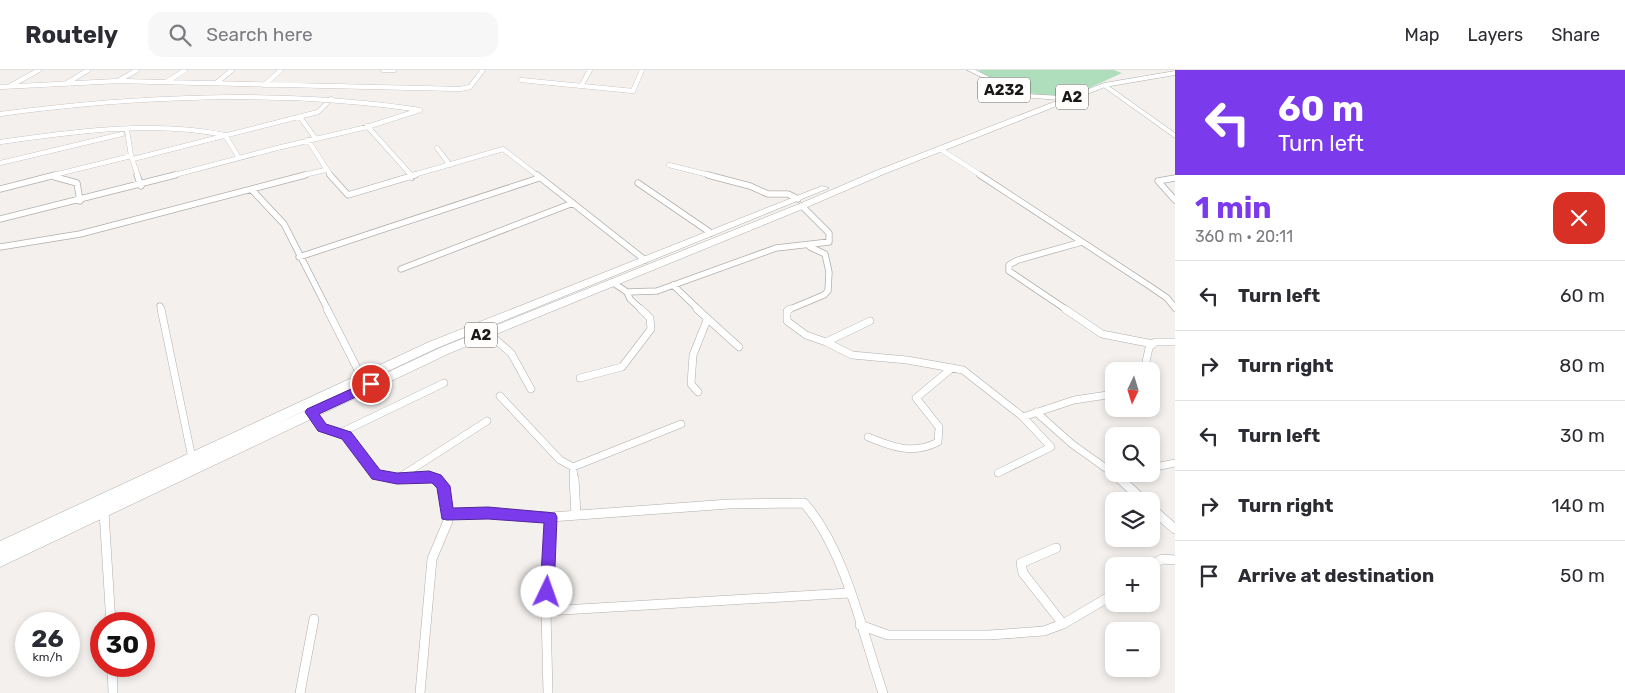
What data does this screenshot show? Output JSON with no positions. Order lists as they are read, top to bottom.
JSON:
{
  "streets": {
    "highway": ["A232", "A2"]
  },
  "crossings": [
    ["A232", "A2"]
  ],
  "north": "bottom",
  "page": {
    "header": "Routely",
    "search": "Search here",
    "nav": ["Map", "Layers", "Share"],
    "turn": ["60 m", "Turn left"],
    "heading": ["1 min", "360 m · 20:11"],
    "list": [
      {
        "name": "Turn left",
        "value": "60 m"
      },
      {
        "name": "Turn right",
        "value": "80 m"
      },
      {
        "name": "Turn left",
        "value": "30 m"
      },
      {
        "name": "Turn right",
        "value": "140 m"
      },
      {
        "name": "Arrive at destination",
        "value": "50 m"
      }
    ],
    "map_buttons": ["+", "−"],
    "speed": "26 km/h",
    "limit": "30"
  }
}
